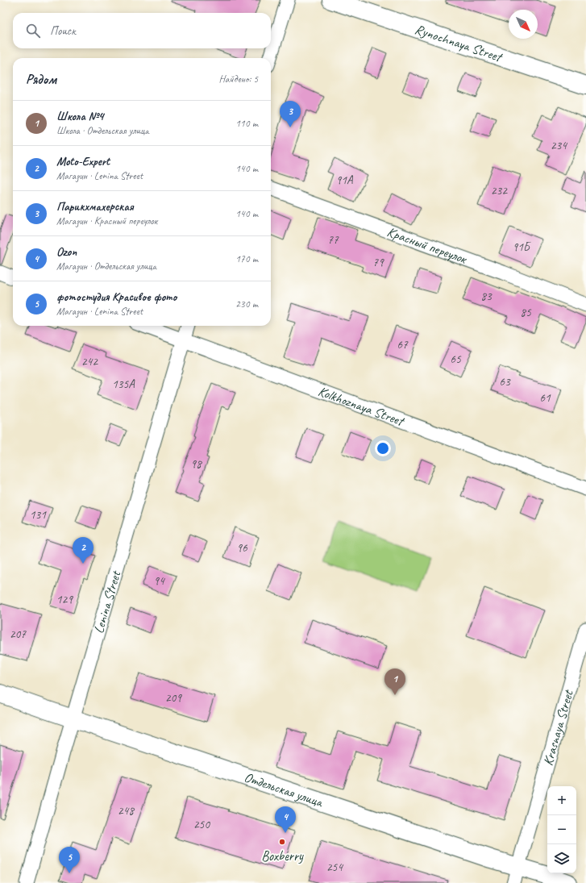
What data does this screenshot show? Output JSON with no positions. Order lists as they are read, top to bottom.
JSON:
{
  "streets": {
    "street": [
      "Rynochnaya Street",
      "Красный переулок",
      "Kolkhoznaya Street",
      "Lenina Street",
      "Krasnaya Street",
      "Отдельская улица"
    ]
  },
  "crossings": [
    ["Kolkhoznaya Street", "Lenina Street"],
    ["Lenina Street", "Отдельская улица"],
    ["Krasnaya Street", "Отдельская улица"]
  ],
  "places": ["Boxberry"],
  "house_numbers": [
    "234",
    "91А",
    "232",
    "77",
    "91Б",
    "79",
    "83",
    "85",
    "67",
    "65",
    "242",
    "63",
    "135А",
    "61",
    "98",
    "131",
    "96",
    "94",
    "129",
    "207",
    "209",
    "248",
    "250",
    "254"
  ],
  "north": "bottom right",
  "page": {
    "search": "Поиск",
    "heading": ["Рядом", "Найдено: 5"],
    "list": [
      {
        "mark": "1",
        "name": "Школа №4",
        "note": "Школа · Отдельская улица",
        "value": "110 m"
      },
      {
        "mark": "2",
        "name": "Moto-Expert",
        "note": "Магазин · Lenina Street",
        "value": "140 m"
      },
      {
        "mark": "3",
        "name": "Парикхмахерская",
        "note": "Магазин · Красный переулок",
        "value": "140 m"
      },
      {
        "mark": "4",
        "name": "Ozon",
        "note": "Магазин · Отдельская улица",
        "value": "170 m"
      },
      {
        "mark": "5",
        "name": "фотостудия Красивое фото",
        "note": "Магазин · Lenina Street",
        "value": "230 m"
      }
    ],
    "pins": [
      "3",
      "2",
      "1",
      "4",
      "5"
    ],
    "map_buttons": ["+", "−"]
  }
}
